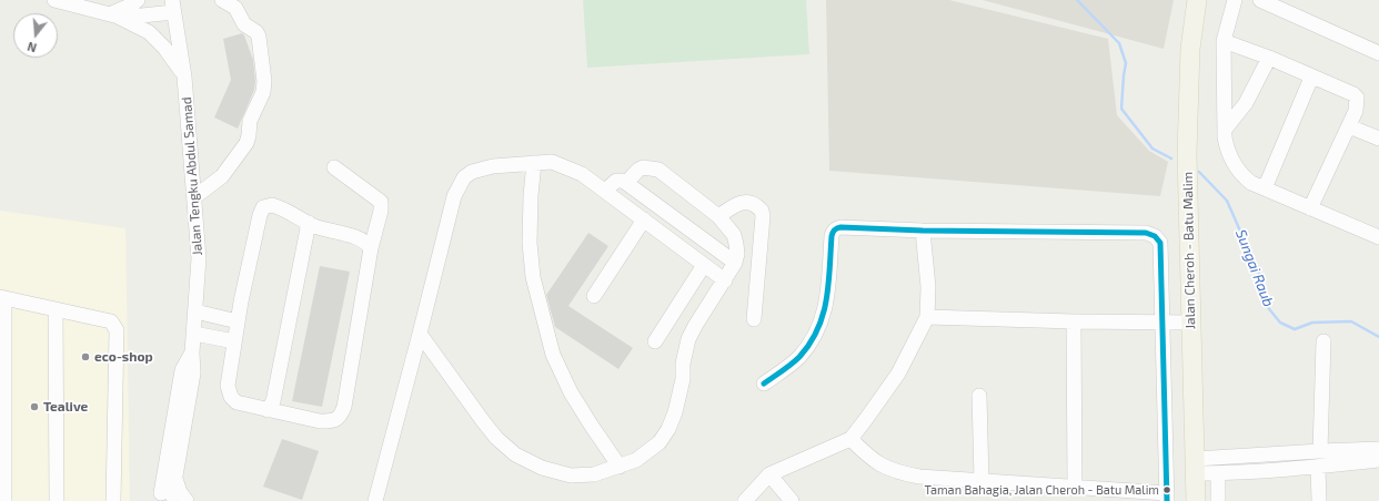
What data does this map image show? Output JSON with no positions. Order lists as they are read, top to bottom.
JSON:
{
  "streets": {
    "main road": ["Jalan Cheroh - Batu Malim"],
    "street": ["Jalan Tengku Abdul Samad"]
  },
  "water": ["Sungai Raub"],
  "places": ["eco-shop", "Tealive", "Taman Bahagia, Jalan Cheroh - Batu Malim"],
  "north": "bottom"
}
